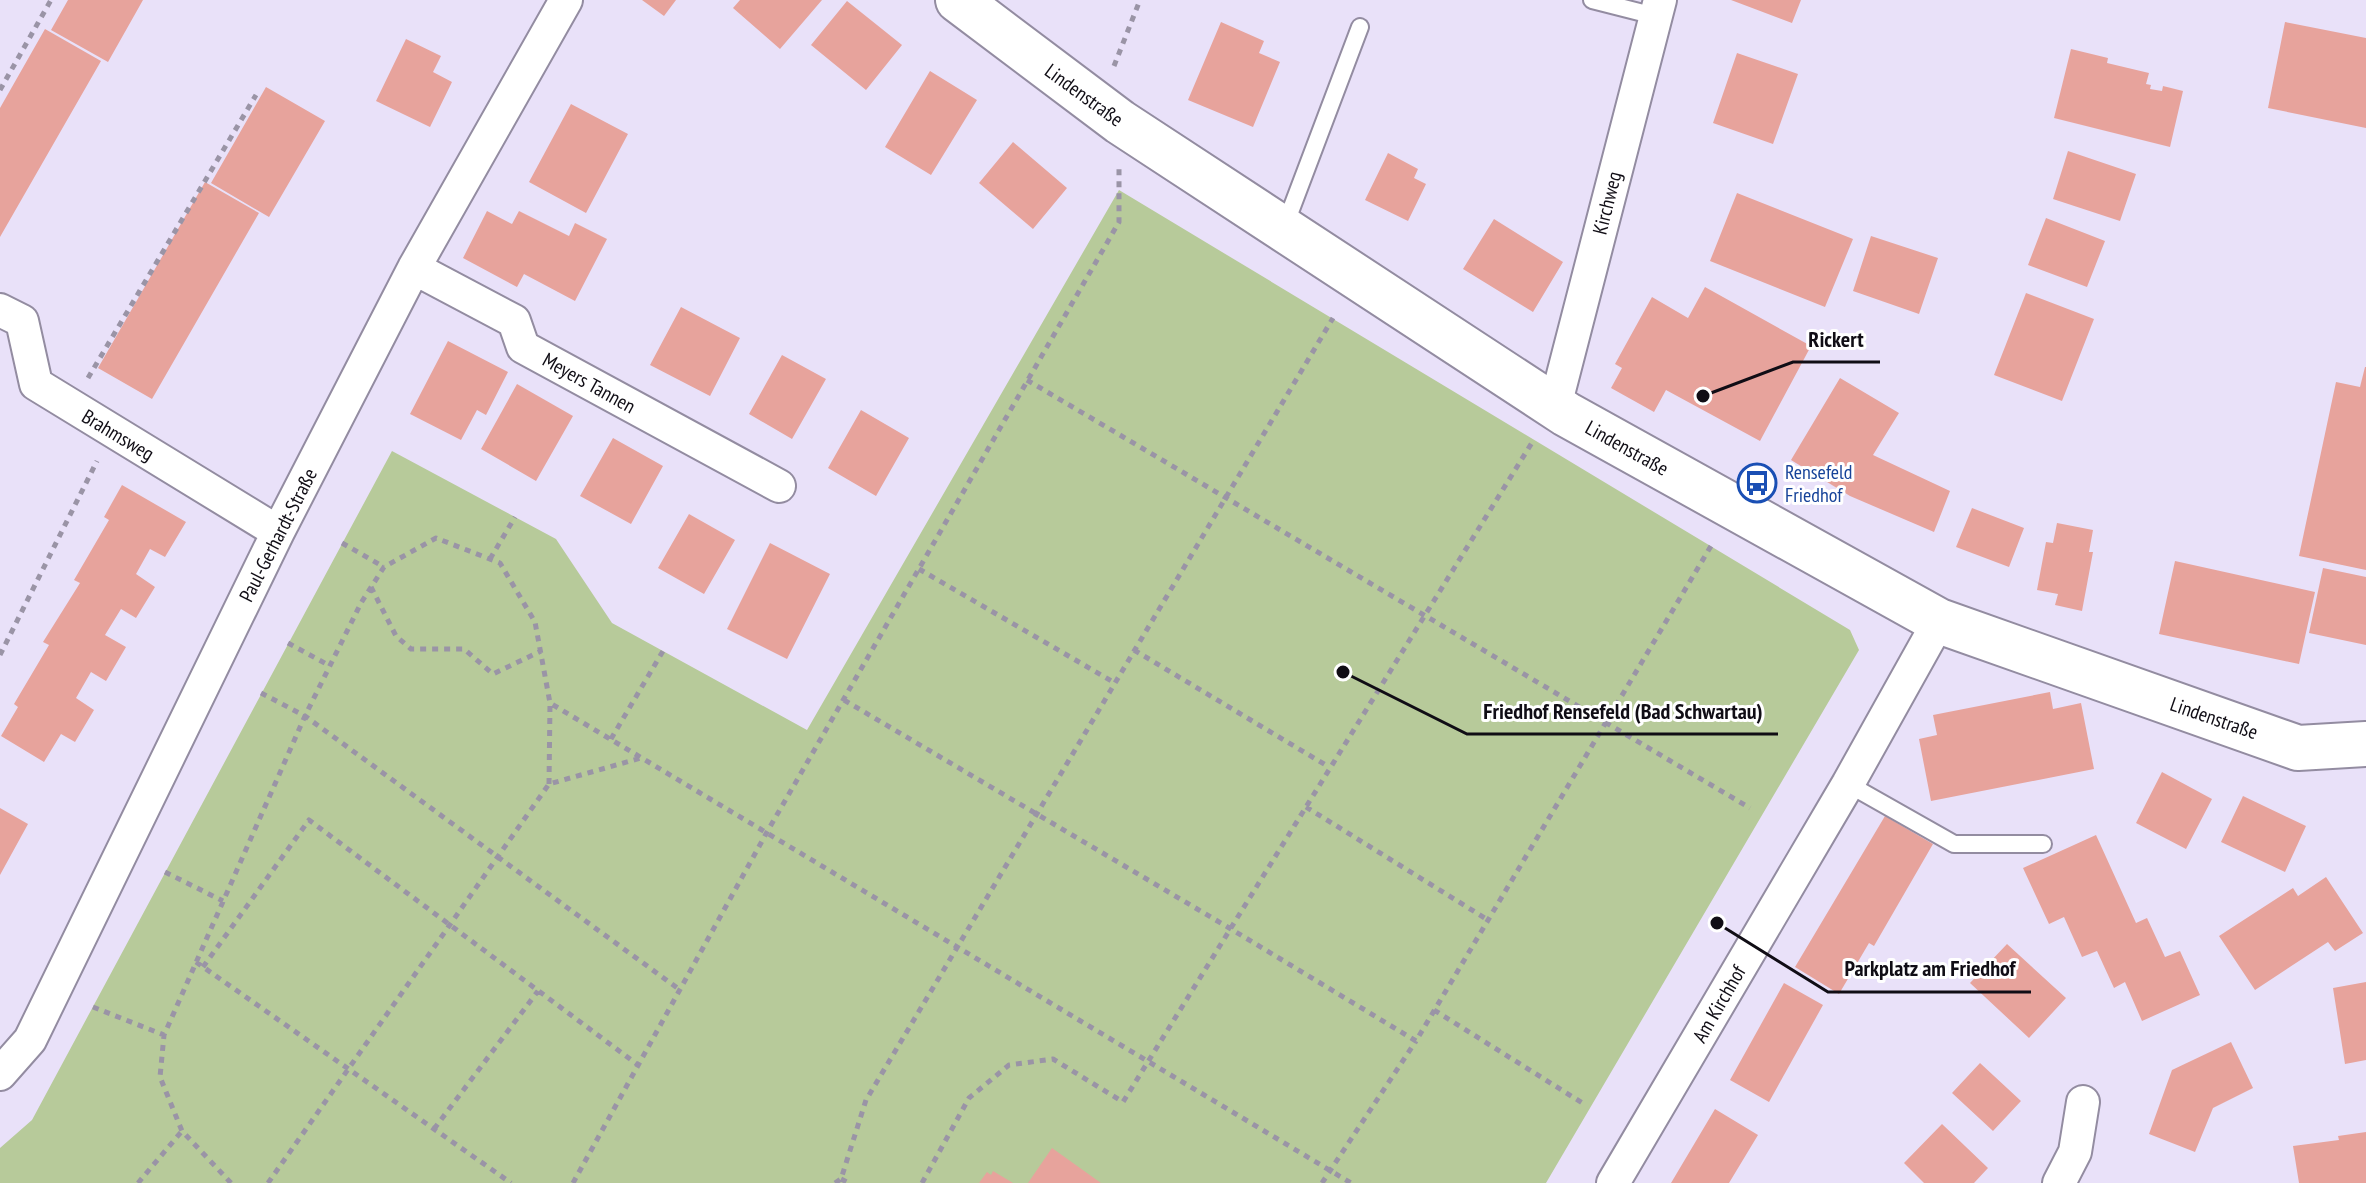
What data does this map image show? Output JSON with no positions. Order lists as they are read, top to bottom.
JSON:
{
  "streets": {
    "street": [
      "Lindenstraße",
      "Kirchweg",
      "Meyers Tannen",
      "Brahmsweg",
      "Paul-Gerhardt-Straße",
      "Am Kirchhof"
    ]
  },
  "crossings": [
    ["Lindenstraße", "Kirchweg"],
    ["Lindenstraße", "Am Kirchhof"],
    ["Meyers Tannen", "Paul-Gerhardt-Straße"],
    ["Brahmsweg", "Paul-Gerhardt-Straße"]
  ],
  "places": {
    "other": ["Rickert", "Friedhof Rensefeld (Bad Schwartau)", "Parkplatz am Friedhof"],
    "bus stop": ["Rensefeld Friedhof"]
  }
}
